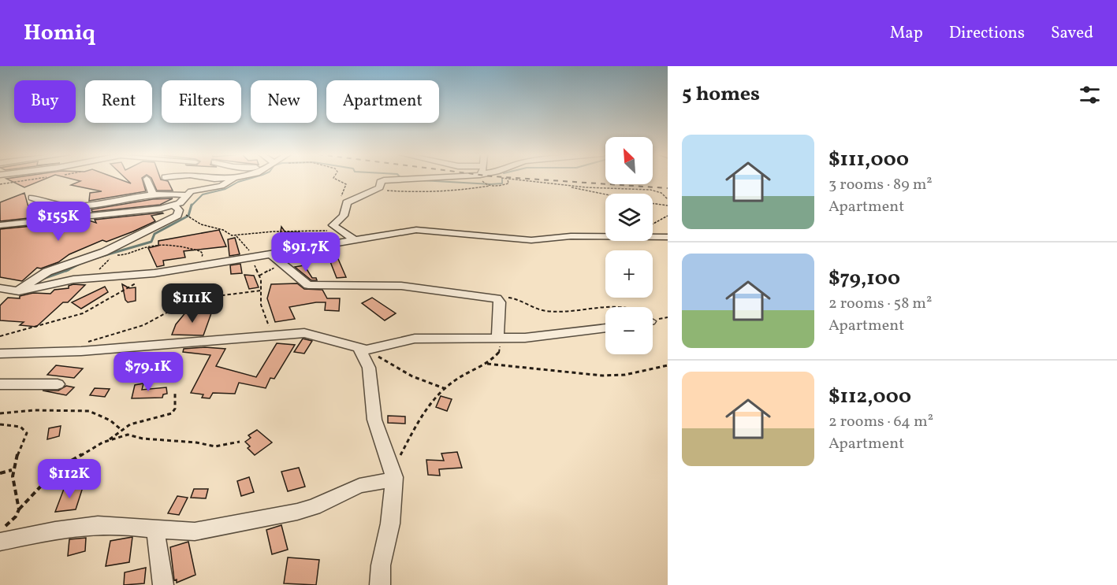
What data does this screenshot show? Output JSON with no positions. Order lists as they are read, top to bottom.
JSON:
{
  "north": "top left",
  "page": {
    "header": "Homiq",
    "nav": ["Map", "Directions", "Saved"],
    "heading": "5 homes",
    "chip": [
      "Buy",
      "Rent",
      "Filters",
      "New",
      "Apartment"
    ],
    "list": [
      {
        "name": "$111,000",
        "note": "3 rooms · 89 m² · Apartment"
      },
      {
        "name": "$79,100",
        "note": "2 rooms · 58 m² · Apartment"
      },
      {
        "name": "$112,000",
        "note": "2 rooms · 64 m² · Apartment"
      }
    ],
    "map_buttons": ["+", "−"],
    "price": [
      "$155K",
      "$91.7K",
      "$111K",
      "$79.1K",
      "$112K"
    ]
  }
}
